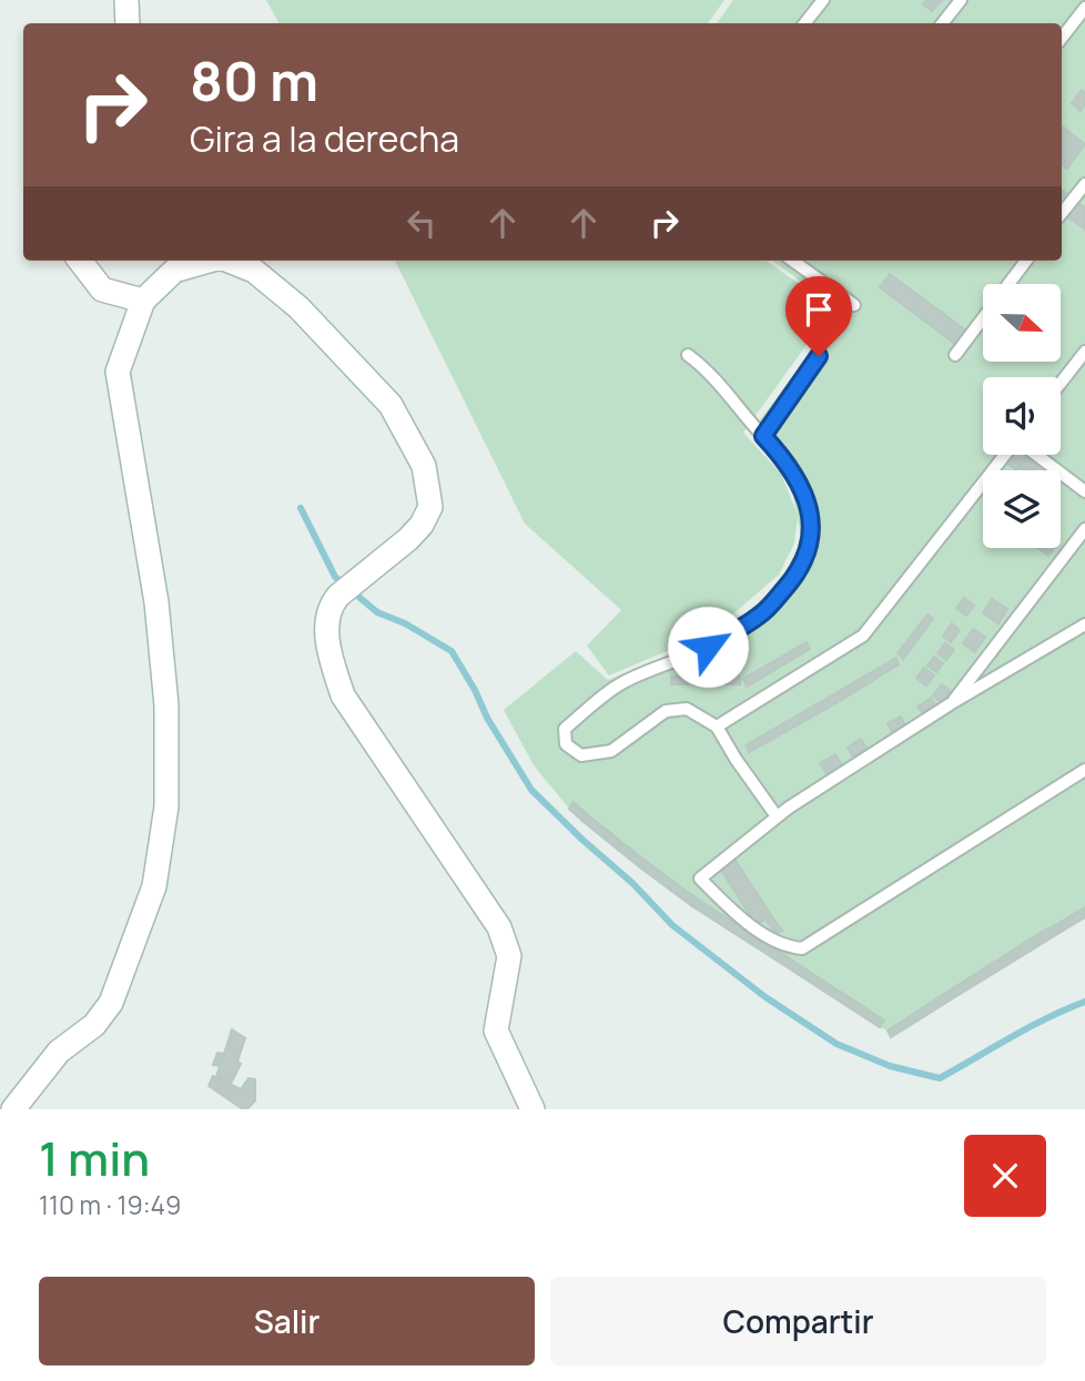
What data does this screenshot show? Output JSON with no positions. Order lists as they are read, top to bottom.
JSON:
{
  "north": "right",
  "page": {
    "turn": ["80 m", "Gira a la derecha"],
    "heading": ["1 min", "110 m · 19:49"],
    "buttons": ["Salir", "Compartir"]
  }
}
